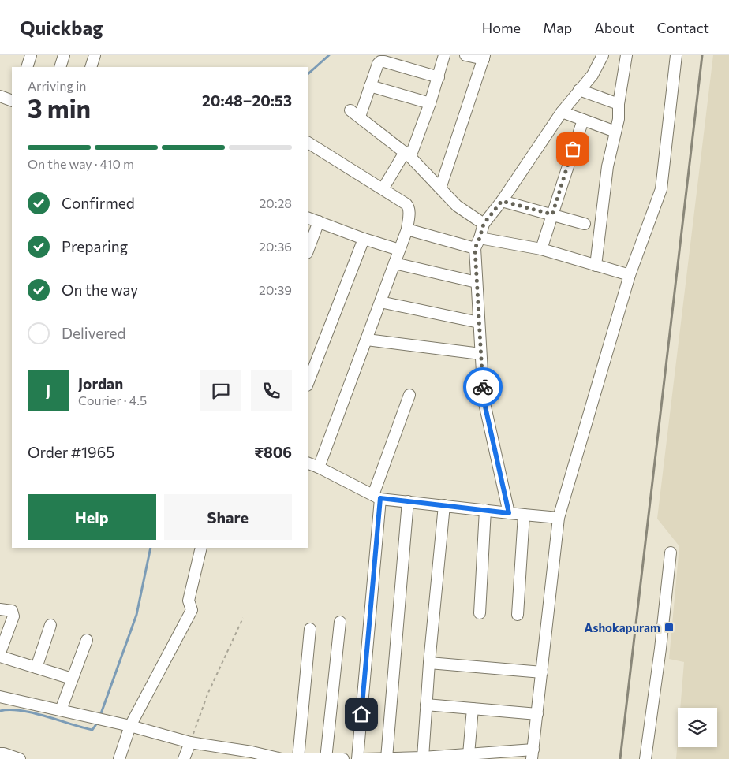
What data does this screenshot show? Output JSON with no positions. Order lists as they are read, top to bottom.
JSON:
{
  "places": {
    "transit": ["Ashokapuram"]
  },
  "page": {
    "header": "Quickbag",
    "nav": [
      "Home",
      "Map",
      "About",
      "Contact"
    ],
    "heading": ["3 min", "Arriving in", "20:48–20:53"],
    "panel": [
      "Jordan",
      "Courier · 4.5",
      "Order #1965",
      "₹806"
    ],
    "bar": "On the way · 410 m",
    "list": [
      ["Confirmed", "20:28"],
      ["Preparing", "20:36"],
      ["On the way", "20:39"],
      "Delivered"
    ],
    "round": "J",
    "buttons": ["Help", "Share"]
  }
}
